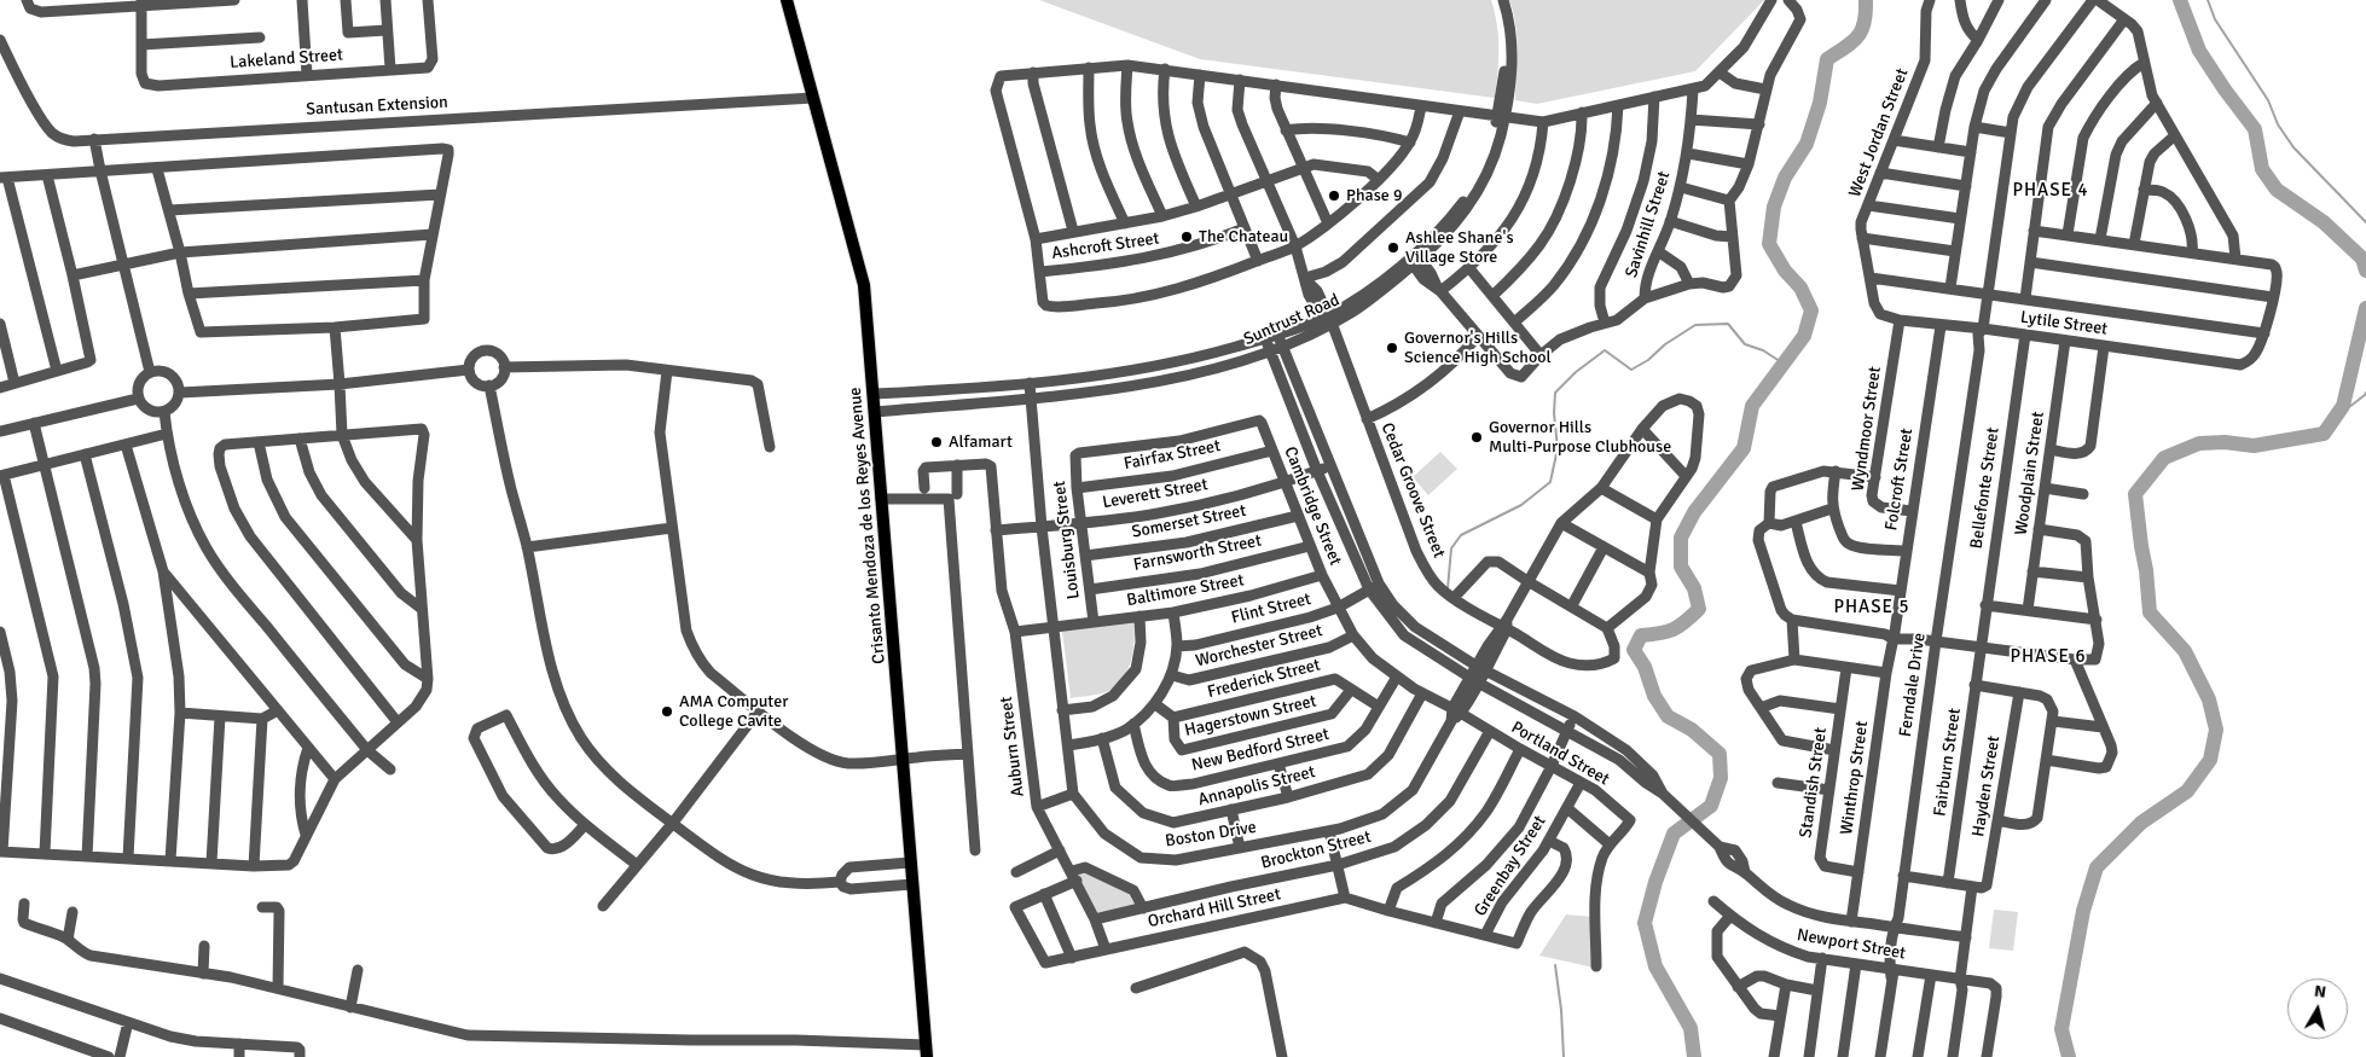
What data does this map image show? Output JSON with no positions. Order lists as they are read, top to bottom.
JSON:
{
  "streets": {
    "main road": ["Crisanto Mendoza de los Reyes Avenue"],
    "street": [
      "Lakeland Street",
      "Santusan Extension",
      "West Jordan Street",
      "Savinhill Street",
      "Ashcroft Street",
      "Suntrust Road",
      "Lytile Street",
      "Wyndmoor Street",
      "Fairfax Street",
      "Woodplain Street",
      "Folcroft Street",
      "Bellefonte Street",
      "Cedar Groove Street",
      "Leverett Street",
      "Cambridge Street",
      "Somerset Street",
      "Louisburg Street",
      "Farnsworth Street",
      "Baltimore Street",
      "Flint Street",
      "Worchester Street",
      "Frederick Street",
      "Ferndale Drive",
      "Hagerstown Street",
      "Auburn Street",
      "New Bedford Street",
      "Portland Street",
      "Fairburn Street",
      "Winthrop Street",
      "Standish Street",
      "Annapolis Street",
      "Hayden Street",
      "Boston Drive",
      "Brockton Street",
      "Greenbay Street",
      "Orchard Hill Street",
      "Newport Street"
    ]
  },
  "crossings": [
    ["Santusan Extension", "Crisanto Mendoza de los Reyes Avenue"],
    ["West Jordan Street", "Lytile Street"],
    ["Suntrust Road", "Cedar Groove Street"],
    ["Suntrust Road", "Crisanto Mendoza de los Reyes Avenue"],
    ["Lytile Street", "Wyndmoor Street"],
    ["Lytile Street", "Woodplain Street"],
    ["Lytile Street", "Folcroft Street"],
    ["Lytile Street", "Bellefonte Street"],
    ["Lytile Street", "Ferndale Drive"],
    ["Wyndmoor Street", "Folcroft Street"],
    ["Fairfax Street", "Cambridge Street"],
    ["Fairfax Street", "Louisburg Street"],
    ["Folcroft Street", "Winthrop Street"],
    ["Bellefonte Street", "Fairburn Street"],
    ["Leverett Street", "Cambridge Street"],
    ["Leverett Street", "Louisburg Street"],
    ["Leverett Street", "Auburn Street"],
    ["Cambridge Street", "Somerset Street"],
    ["Cambridge Street", "Louisburg Street"],
    ["Cambridge Street", "Farnsworth Street"],
    ["Cambridge Street", "Baltimore Street"],
    ["Cambridge Street", "Flint Street"],
    ["Cambridge Street", "Worchester Street"],
    ["Cambridge Street", "New Bedford Street"],
    ["Cambridge Street", "Portland Street"],
    ["Somerset Street", "Louisburg Street"],
    ["Louisburg Street", "Farnsworth Street"],
    ["Louisburg Street", "Baltimore Street"],
    ["Baltimore Street", "Auburn Street"],
    ["Frederick Street", "Hagerstown Street"],
    ["Frederick Street", "New Bedford Street"],
    ["Ferndale Drive", "Newport Street"],
    ["Auburn Street", "Brockton Street"],
    ["Auburn Street", "Orchard Hill Street"],
    ["New Bedford Street", "Portland Street"],
    ["Portland Street", "Annapolis Street"],
    ["Portland Street", "Boston Drive"],
    ["Portland Street", "Brockton Street"],
    ["Portland Street", "Greenbay Street"],
    ["Winthrop Street", "Standish Street"],
    ["Greenbay Street", "Orchard Hill Street"]
  ],
  "districts": ["PHASE 4", "PHASE 5", "PHASE 6"],
  "places": [
    "Phase 9",
    "The Chateau",
    "Ashlee Shane's Village Store",
    "Governor's Hills Science High School",
    "Governor Hills Multi-Purpose Clubhouse",
    "Alfamart",
    "AMA Computer College Cavite"
  ],
  "north": "top"
}
